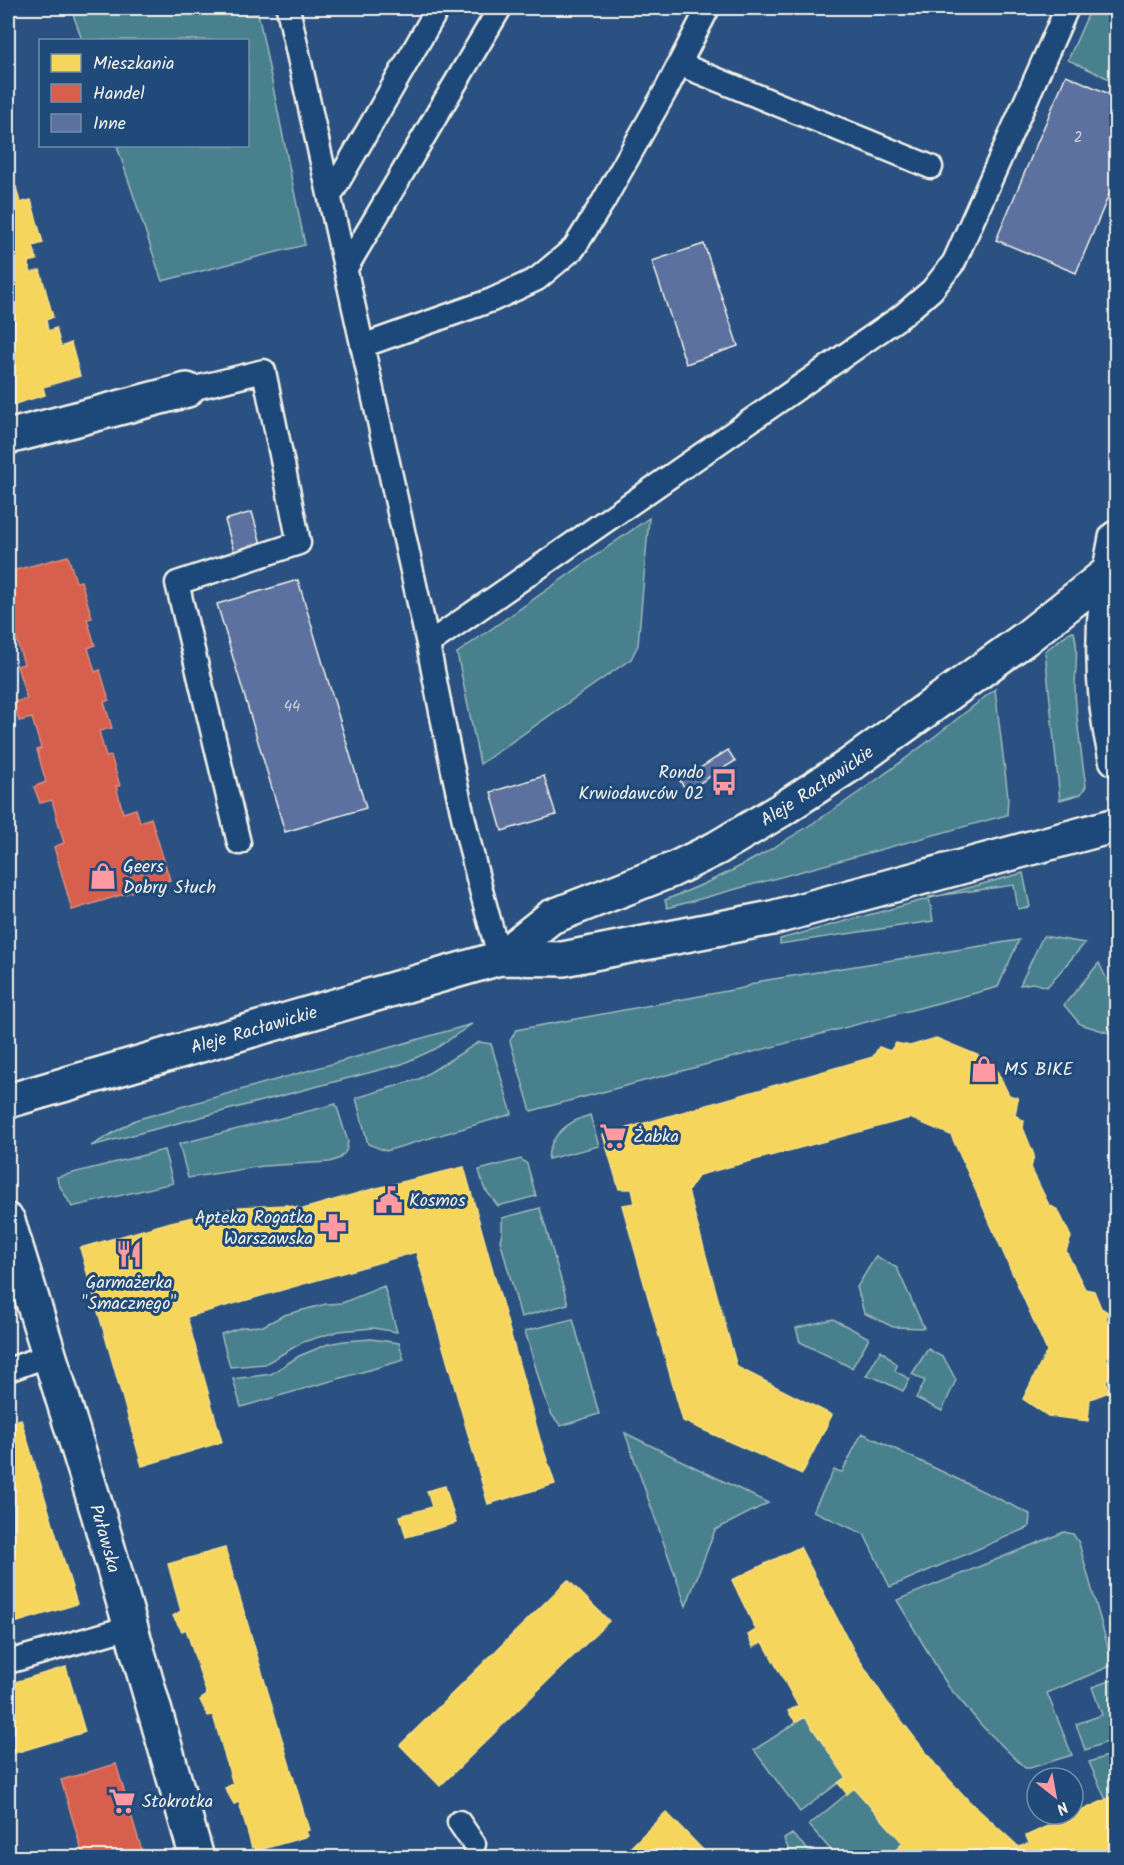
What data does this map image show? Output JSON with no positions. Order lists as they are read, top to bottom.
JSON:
{
  "streets": {
    "street": ["Aleje Racławickie", "Puławska"]
  },
  "places": {
    "bus stop": ["Rondo Krwiodawców 02"],
    "shop": ["Geers Dobry Słuch", "MS BIKE"],
    "supermarket": ["Żabka", "Stokrotka"],
    "public building": ["Kosmos"],
    "pharmacy": ["Apteka Rogatka Warszawska"],
    "restaurant": ["Garmażerka \"Smacznego\""]
  },
  "house_numbers": ["2", "44"],
  "legend": ["Mieszkania", "Handel", "Inne"],
  "north": "bottom right"
}
